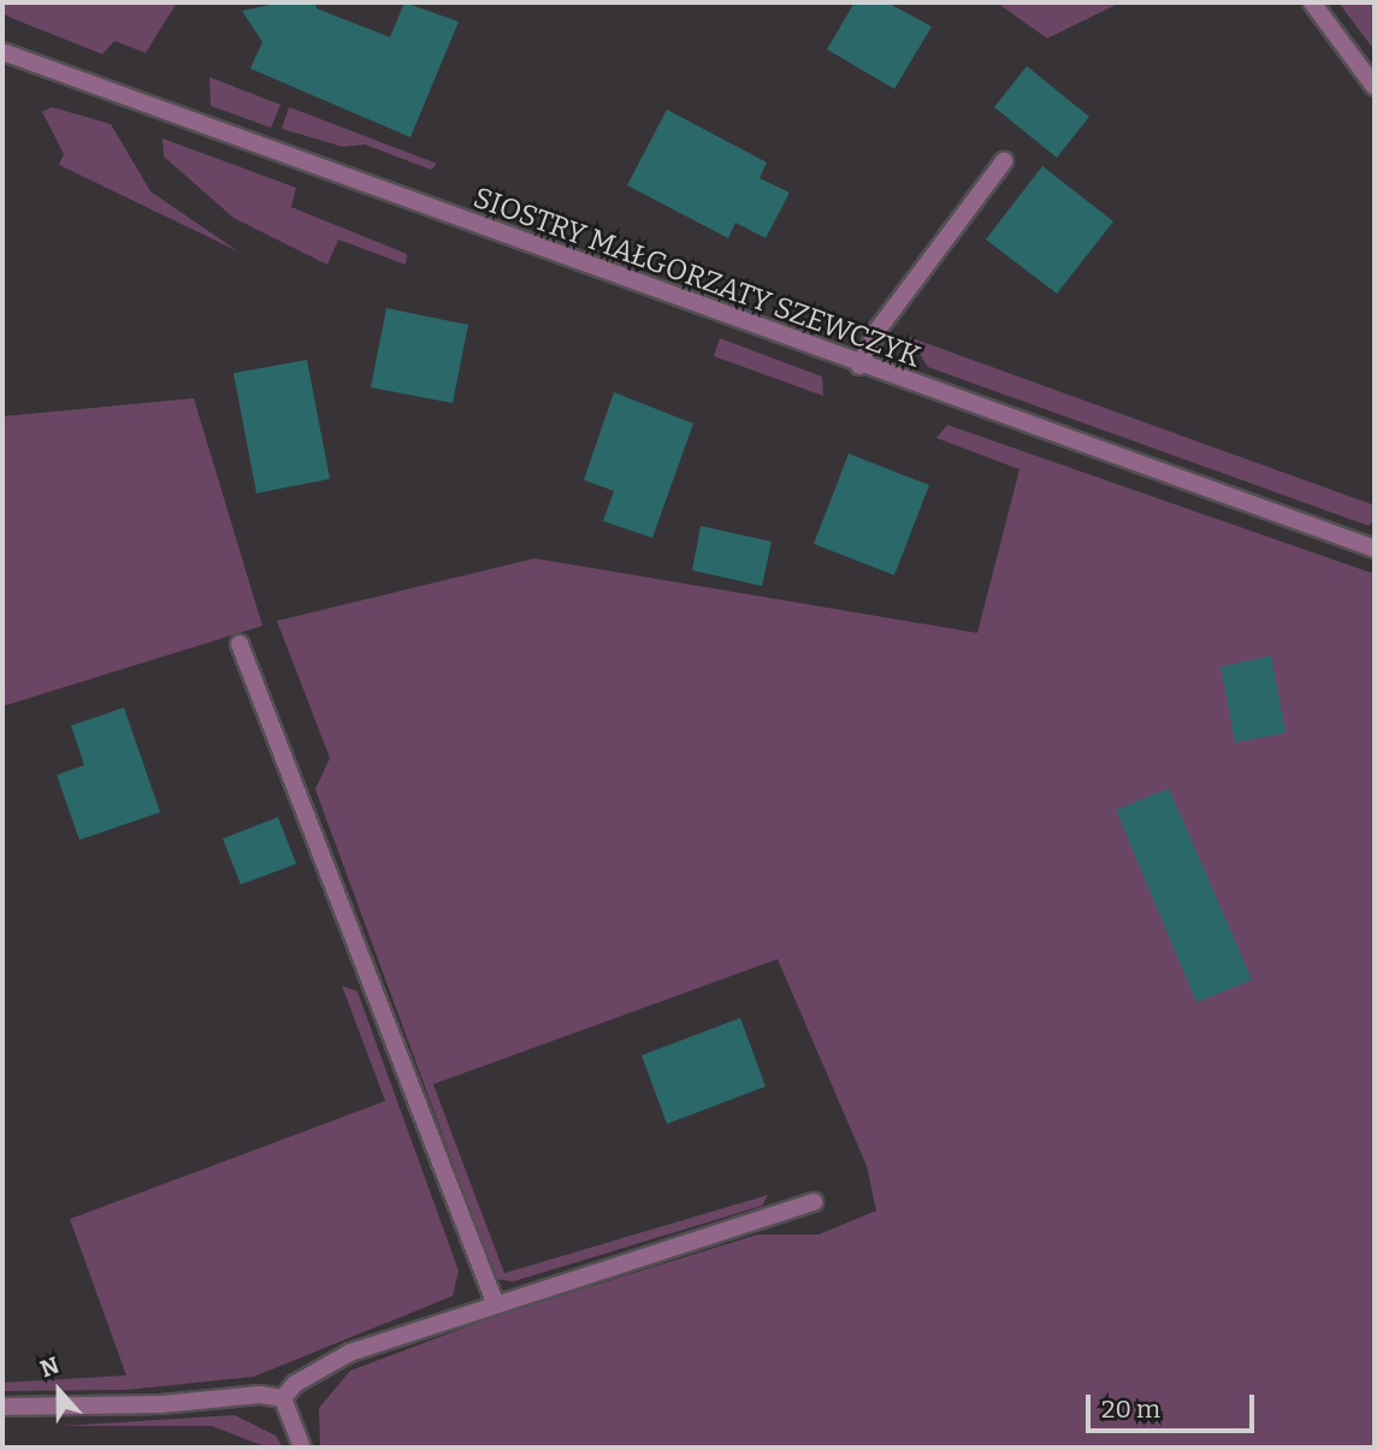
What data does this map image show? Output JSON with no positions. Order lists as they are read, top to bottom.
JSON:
{
  "streets": {
    "street": ["SIOSTRY MAŁGORZATY SZEWCZYK"]
  },
  "scale_bar": "20 m",
  "north": "top"
}
